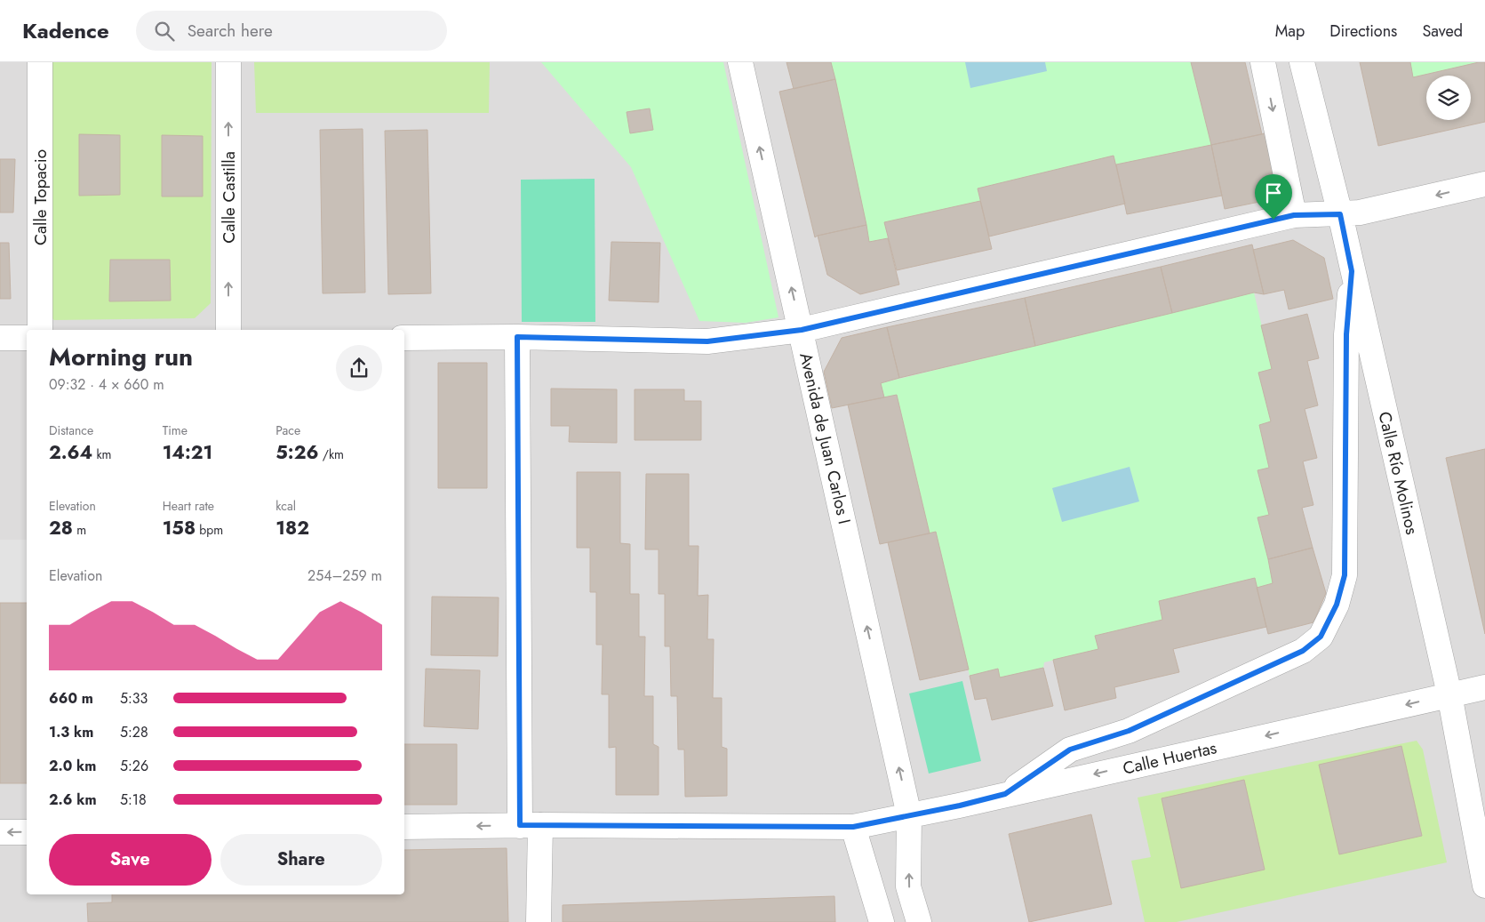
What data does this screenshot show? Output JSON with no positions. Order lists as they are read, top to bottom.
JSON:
{
  "streets": {
    "street": [
      "Calle Topacio",
      "Calle Castilla",
      "Avenida de Juan Carlos I",
      "Calle Río Molinos",
      "Calle Huertas"
    ]
  },
  "crossings": [
    ["Avenida de Juan Carlos I", "Calle Huertas"],
    ["Calle Río Molinos", "Calle Huertas"]
  ],
  "one_way": ["Calle Castilla", "Avenida de Juan Carlos I", "Calle Huertas"],
  "page": {
    "header": "Kadence",
    "search": "Search here",
    "nav": ["Map", "Directions", "Saved"],
    "heading": ["Morning run", "09:32 · 4 × 660 m"],
    "stats": [
      ["Distance", "2.64 km"],
      ["Time", "14:21"],
      ["Pace", "5:26 /km"],
      ["Elevation", "28 m"],
      ["Heart rate", "158 bpm"],
      ["kcal", "182"]
    ],
    "chart": ["Elevation", "254–259 m"],
    "list": [
      {
        "name": "660 m",
        "note": "5:33"
      },
      {
        "name": "1.3 km",
        "note": "5:28"
      },
      {
        "name": "2.0 km",
        "note": "5:26"
      },
      {
        "name": "2.6 km",
        "note": "5:18"
      }
    ],
    "buttons": ["Save", "Share"]
  }
}
